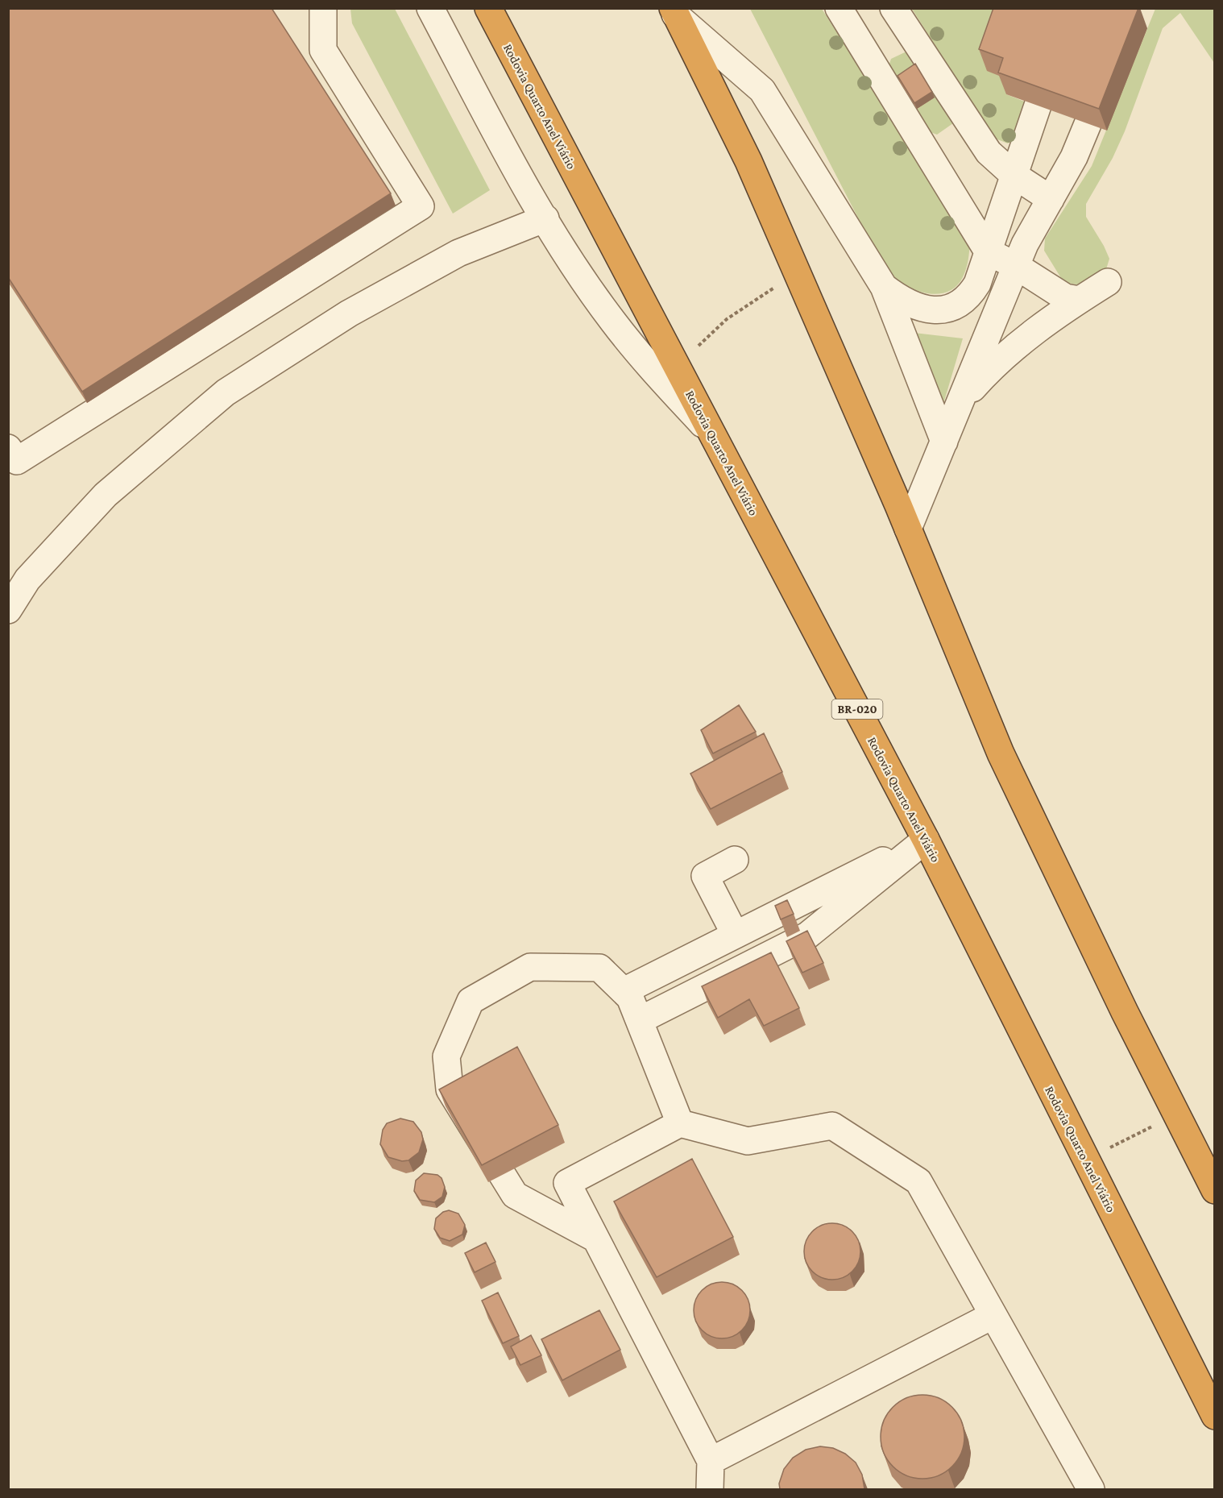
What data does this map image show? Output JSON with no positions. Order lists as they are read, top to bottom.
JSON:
{
  "streets": {
    "highway": ["Rodovia Quarto Anel Viário", "BR-020"]
  }
}
